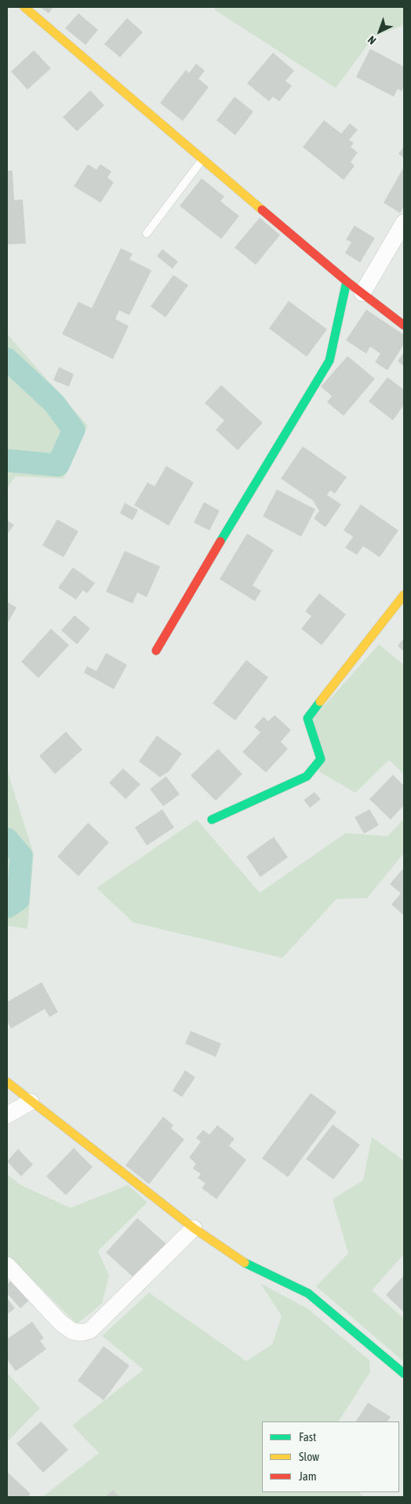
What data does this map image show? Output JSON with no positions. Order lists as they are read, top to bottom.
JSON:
{
  "legend": ["Fast", "Slow", "Jam"],
  "north": "bottom left"
}
